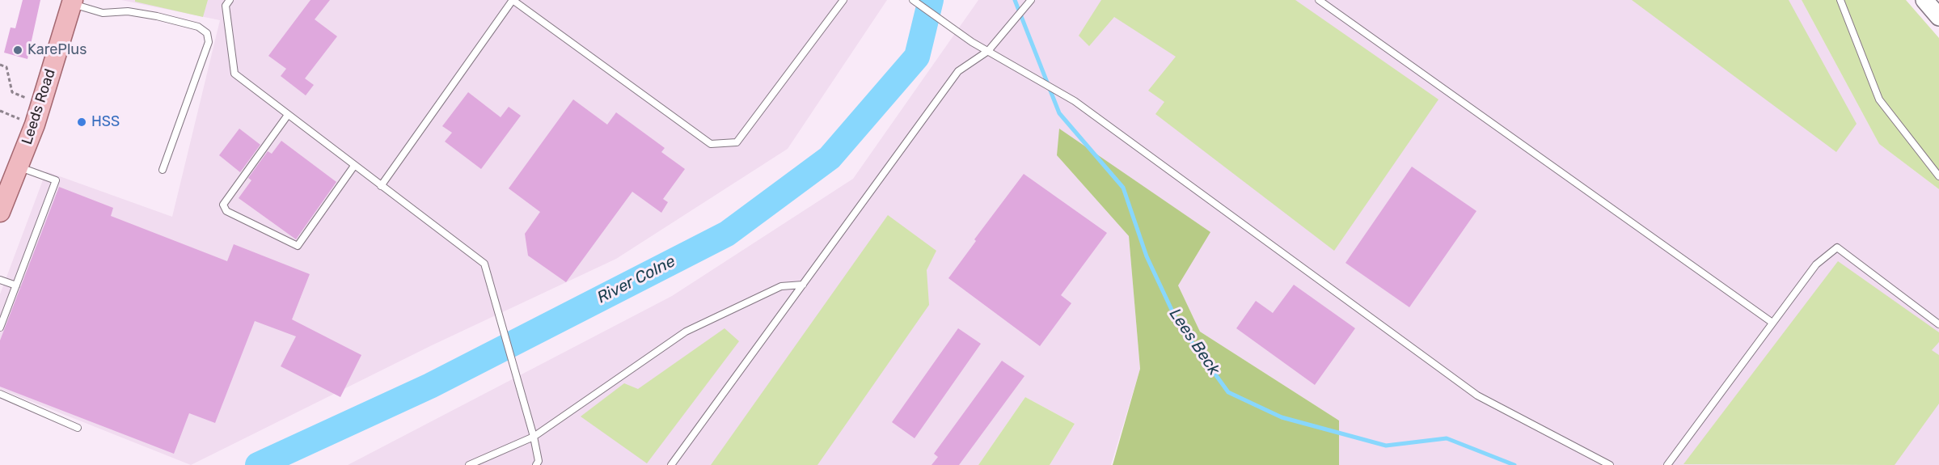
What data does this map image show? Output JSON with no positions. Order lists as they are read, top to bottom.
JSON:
{
  "streets": {
    "main road": ["Leeds Road"]
  },
  "water": ["River Colne", "Lees Beck"],
  "places": ["KarePlus", "HSS"]
}
